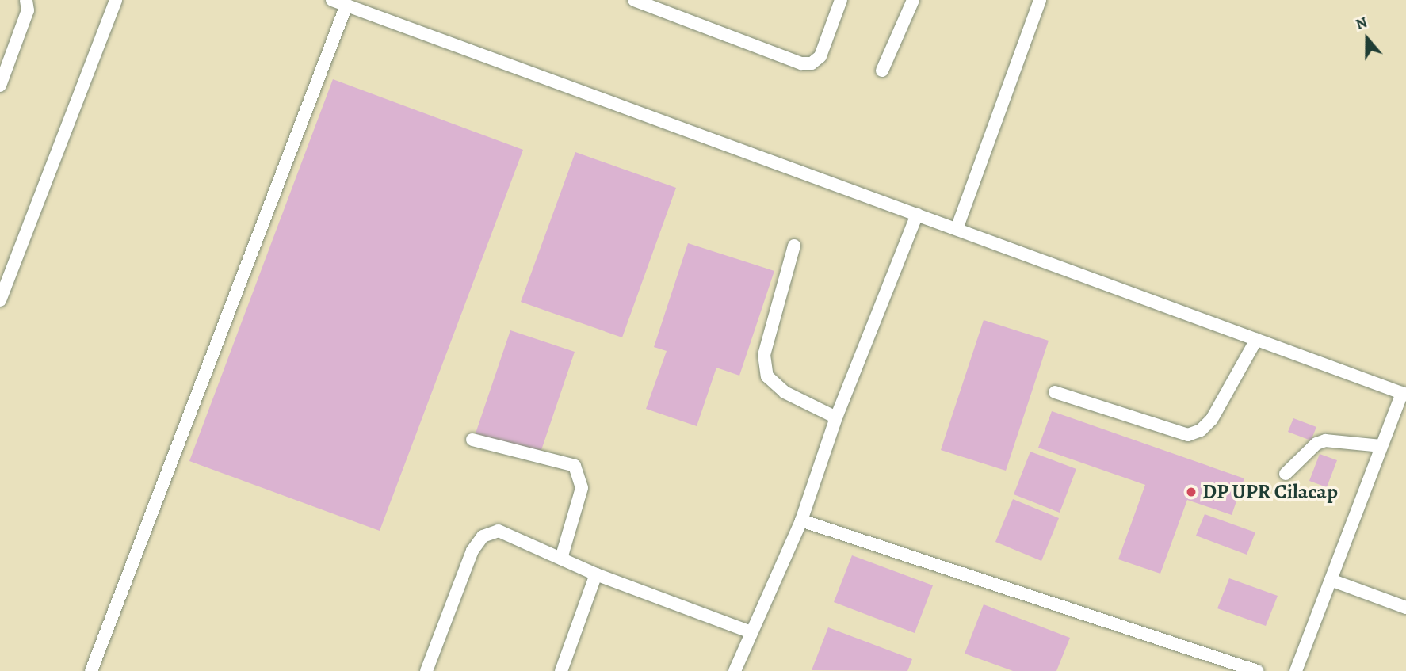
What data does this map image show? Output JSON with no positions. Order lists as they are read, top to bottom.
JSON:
{
  "places": ["DP UPR Cilacap"],
  "north": "top"
}
